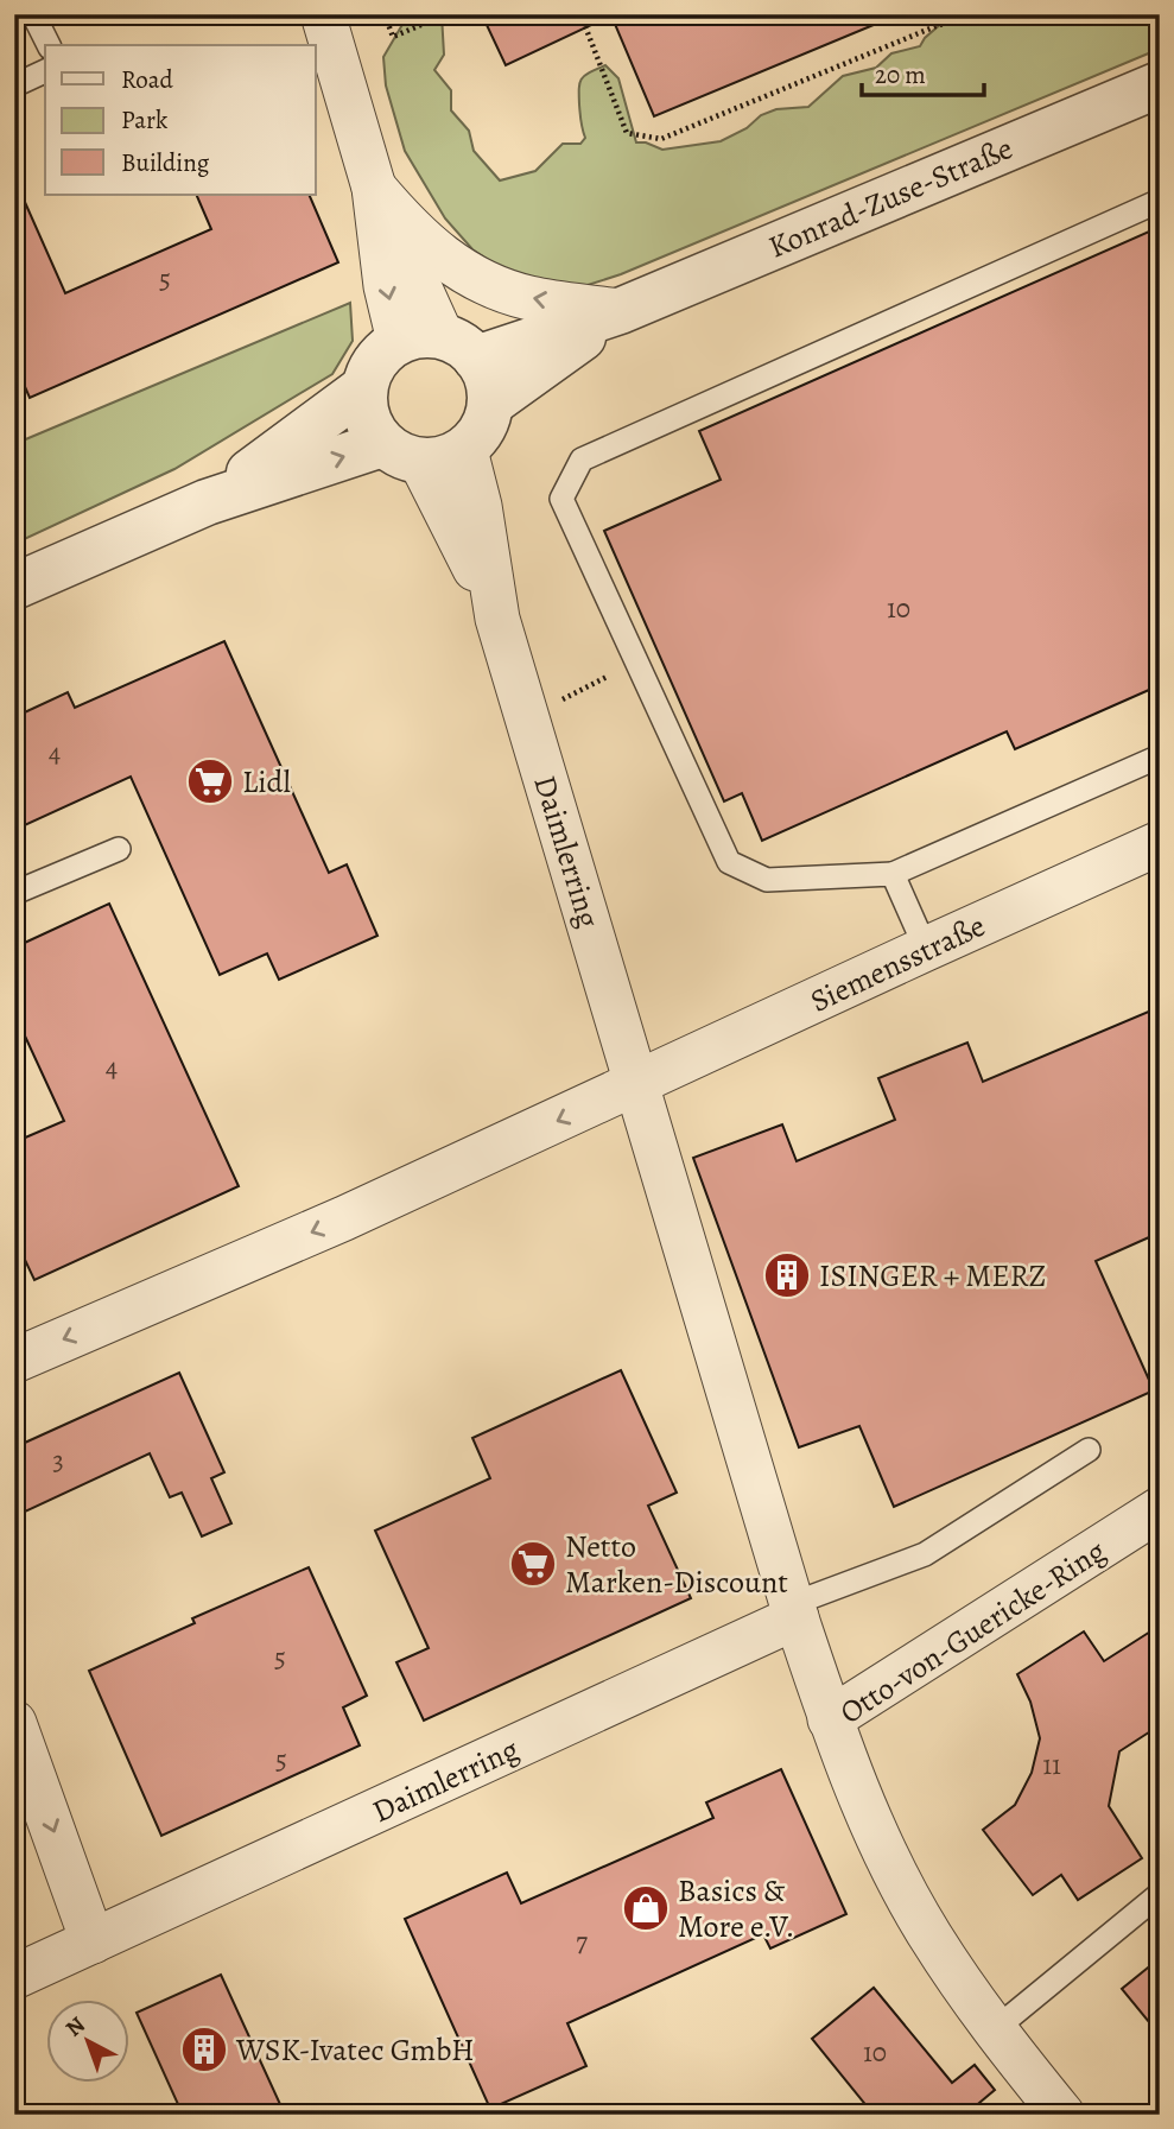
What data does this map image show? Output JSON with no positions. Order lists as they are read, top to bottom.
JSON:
{
  "streets": {
    "street": [
      "Konrad-Zuse-Straße",
      "Daimlerring",
      "Siemensstraße",
      "Otto-von-Guericke-Ring"
    ]
  },
  "crossings": [
    ["Konrad-Zuse-Straße", "Daimlerring"],
    ["Daimlerring", "Siemensstraße"],
    ["Daimlerring", "Otto-von-Guericke-Ring"]
  ],
  "places": {
    "supermarket": ["Lidl", "Netto Marken-Discount"],
    "building": ["ISINGER + MERZ", "WSK-Ivatec GmbH"],
    "shop": ["Basics & More e.V."]
  },
  "house_numbers": [
    "5",
    "10",
    "4",
    "4",
    "3",
    "5",
    "5",
    "11",
    "7",
    "10"
  ],
  "legend": ["Road", "Park", "Building"],
  "scale_bar": "20 m",
  "north": "top left"
}
